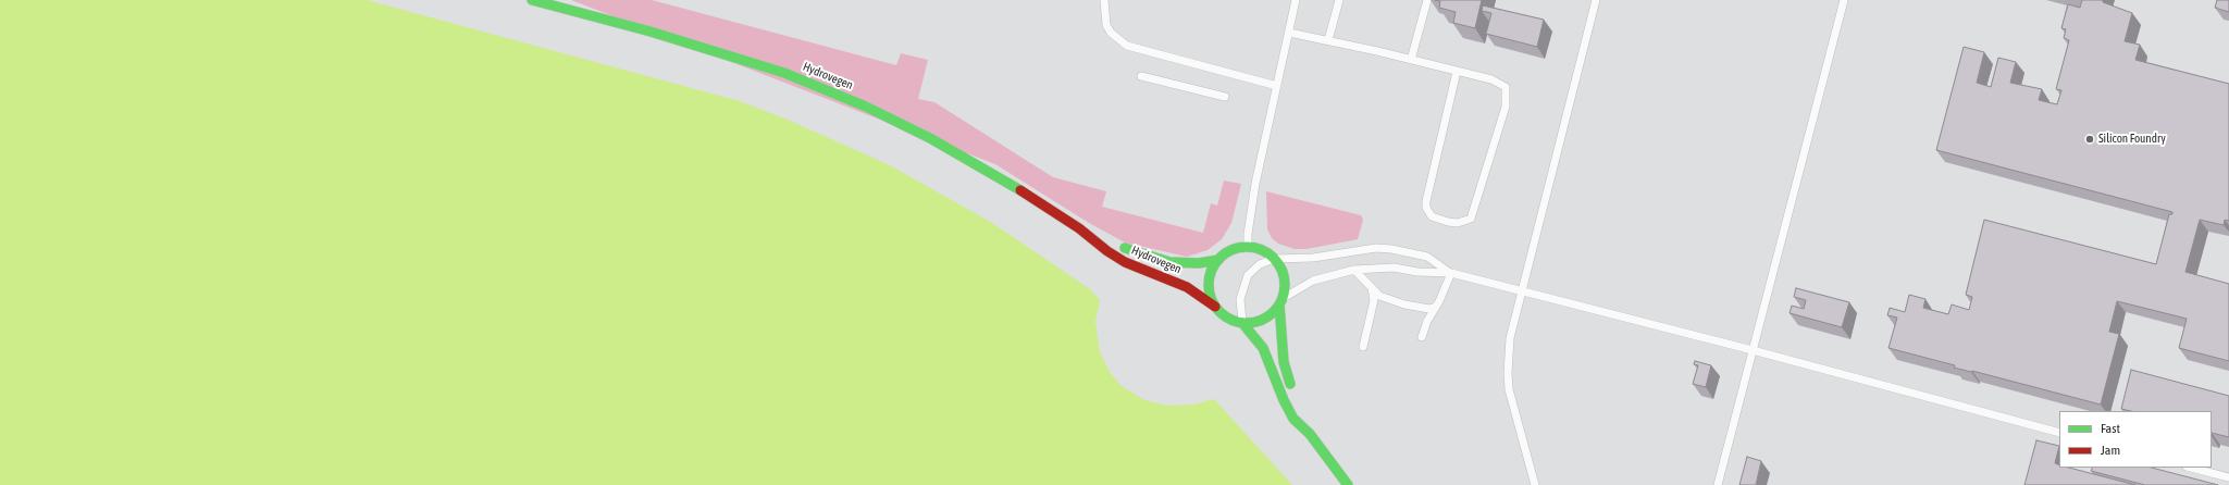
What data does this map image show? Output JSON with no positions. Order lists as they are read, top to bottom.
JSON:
{
  "streets": {
    "street": ["Hydrovegen"]
  },
  "places": ["Silicon Foundry"],
  "legend": ["Fast", "Jam"]
}
